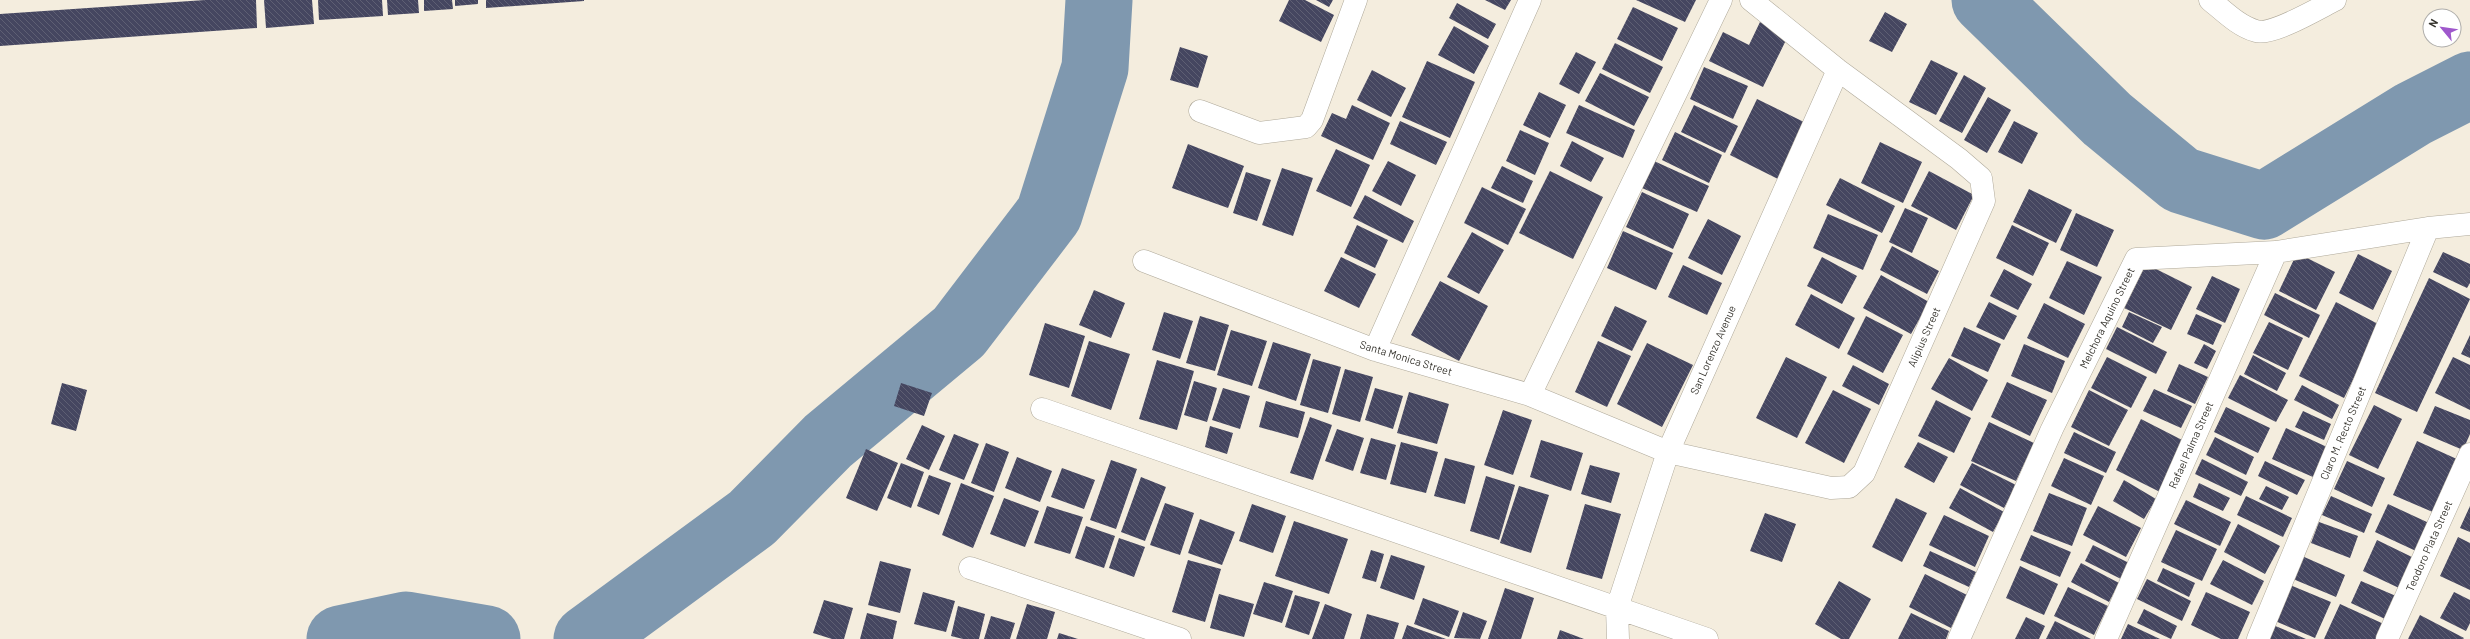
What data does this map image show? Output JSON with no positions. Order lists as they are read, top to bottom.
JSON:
{
  "streets": {
    "street": [
      "Melchora Aquino Street",
      "Alipius Street",
      "San Lorenzo Avenue",
      "Santa Monica Street",
      "Claro M. Recto Street",
      "Rafael Palma Street",
      "Teodoro Plata Street"
    ]
  },
  "crossings": [
    ["Melchora Aquino Street", "Claro M. Recto Street"],
    ["Melchora Aquino Street", "Rafael Palma Street"],
    ["Alipius Street", "San Lorenzo Avenue"],
    ["Alipius Street", "Santa Monica Street"],
    ["San Lorenzo Avenue", "Santa Monica Street"]
  ],
  "north": "top left"
}
